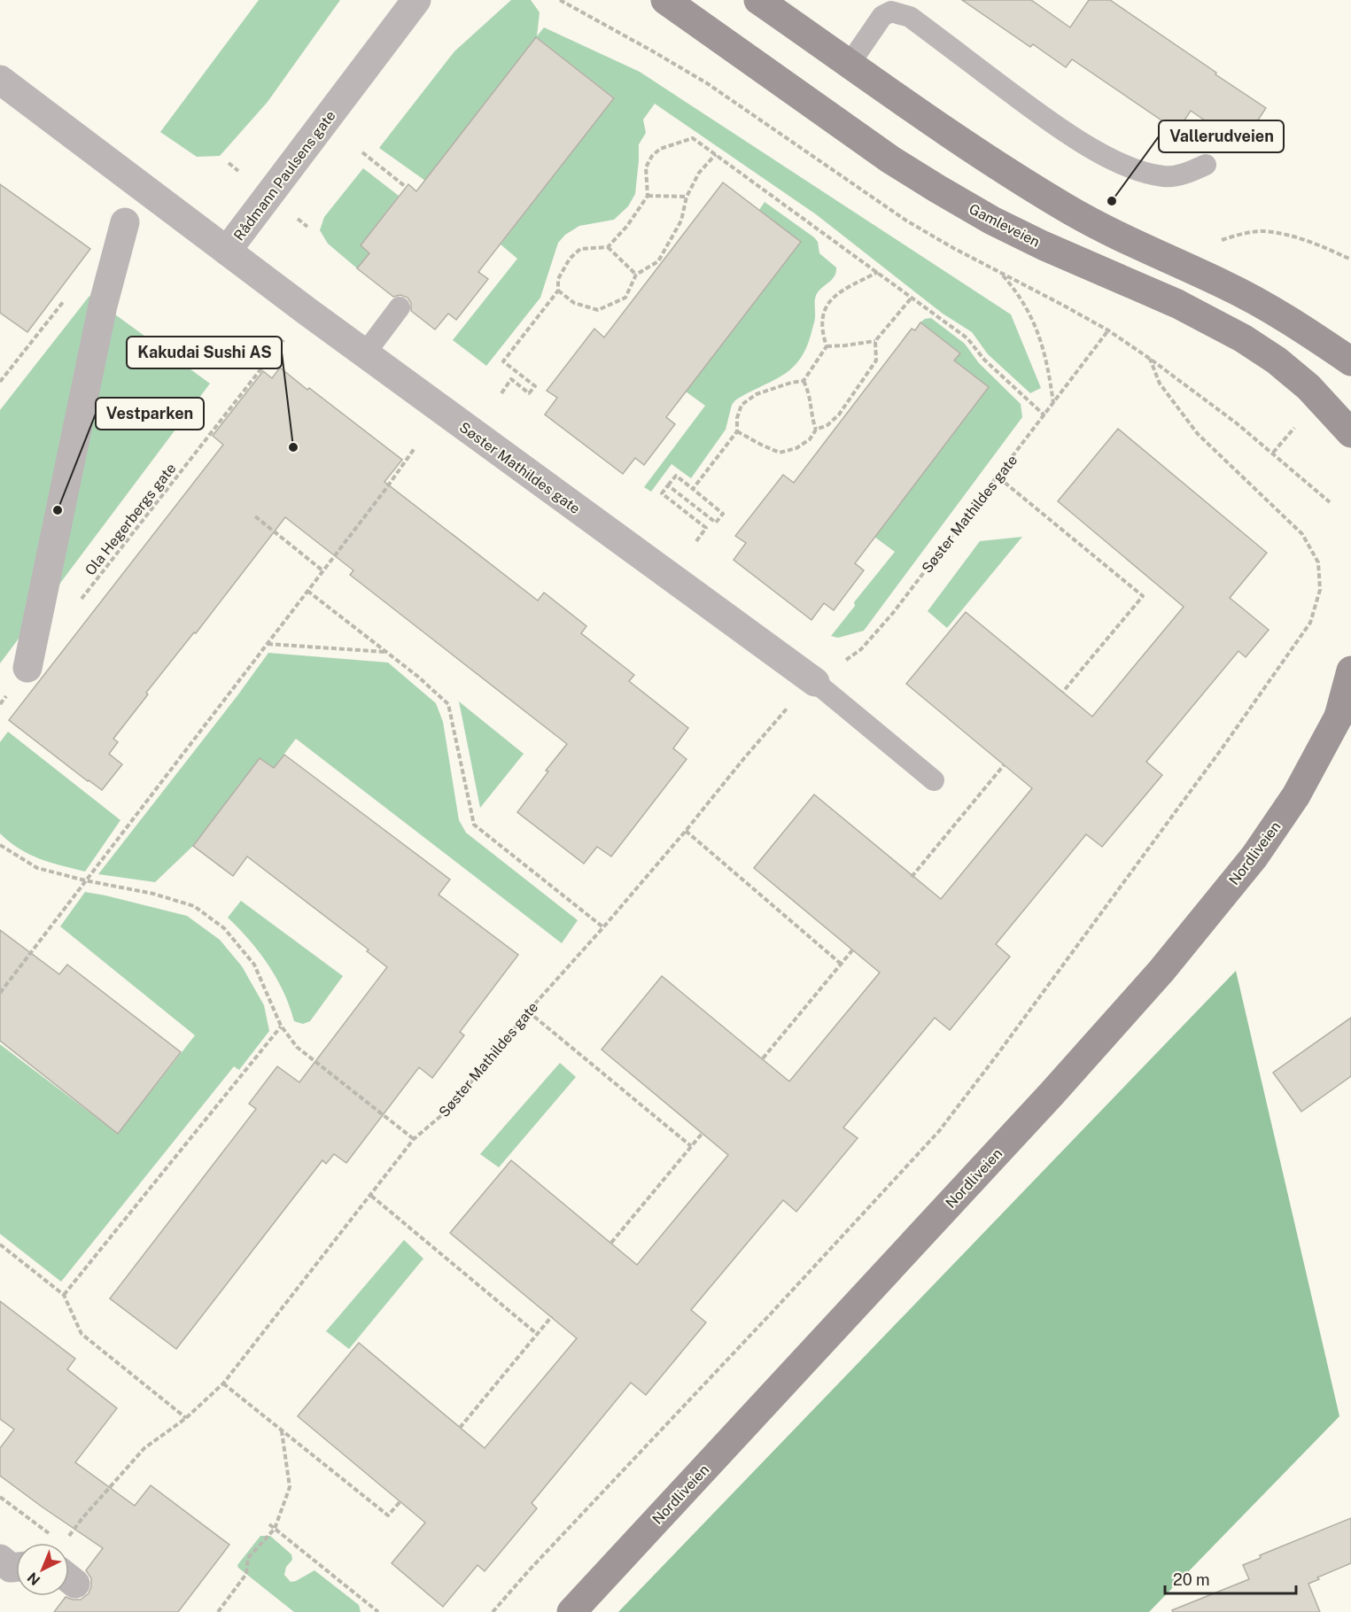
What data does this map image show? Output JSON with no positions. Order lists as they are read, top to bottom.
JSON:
{
  "streets": {
    "main road": ["Gamleveien", "Nordliveien"],
    "street": ["Rådmann Paulsens gate", "Søster Mathildes gate"],
    "path": ["Ola Hegerbergs gate"]
  },
  "crossings": [
    ["Rådmann Paulsens gate", "Søster Mathildes gate"]
  ],
  "places": ["Vallerudveien", "Kakudai Sushi AS", "Vestparken"],
  "scale_bar": "20 m",
  "north": "bottom left"
}
